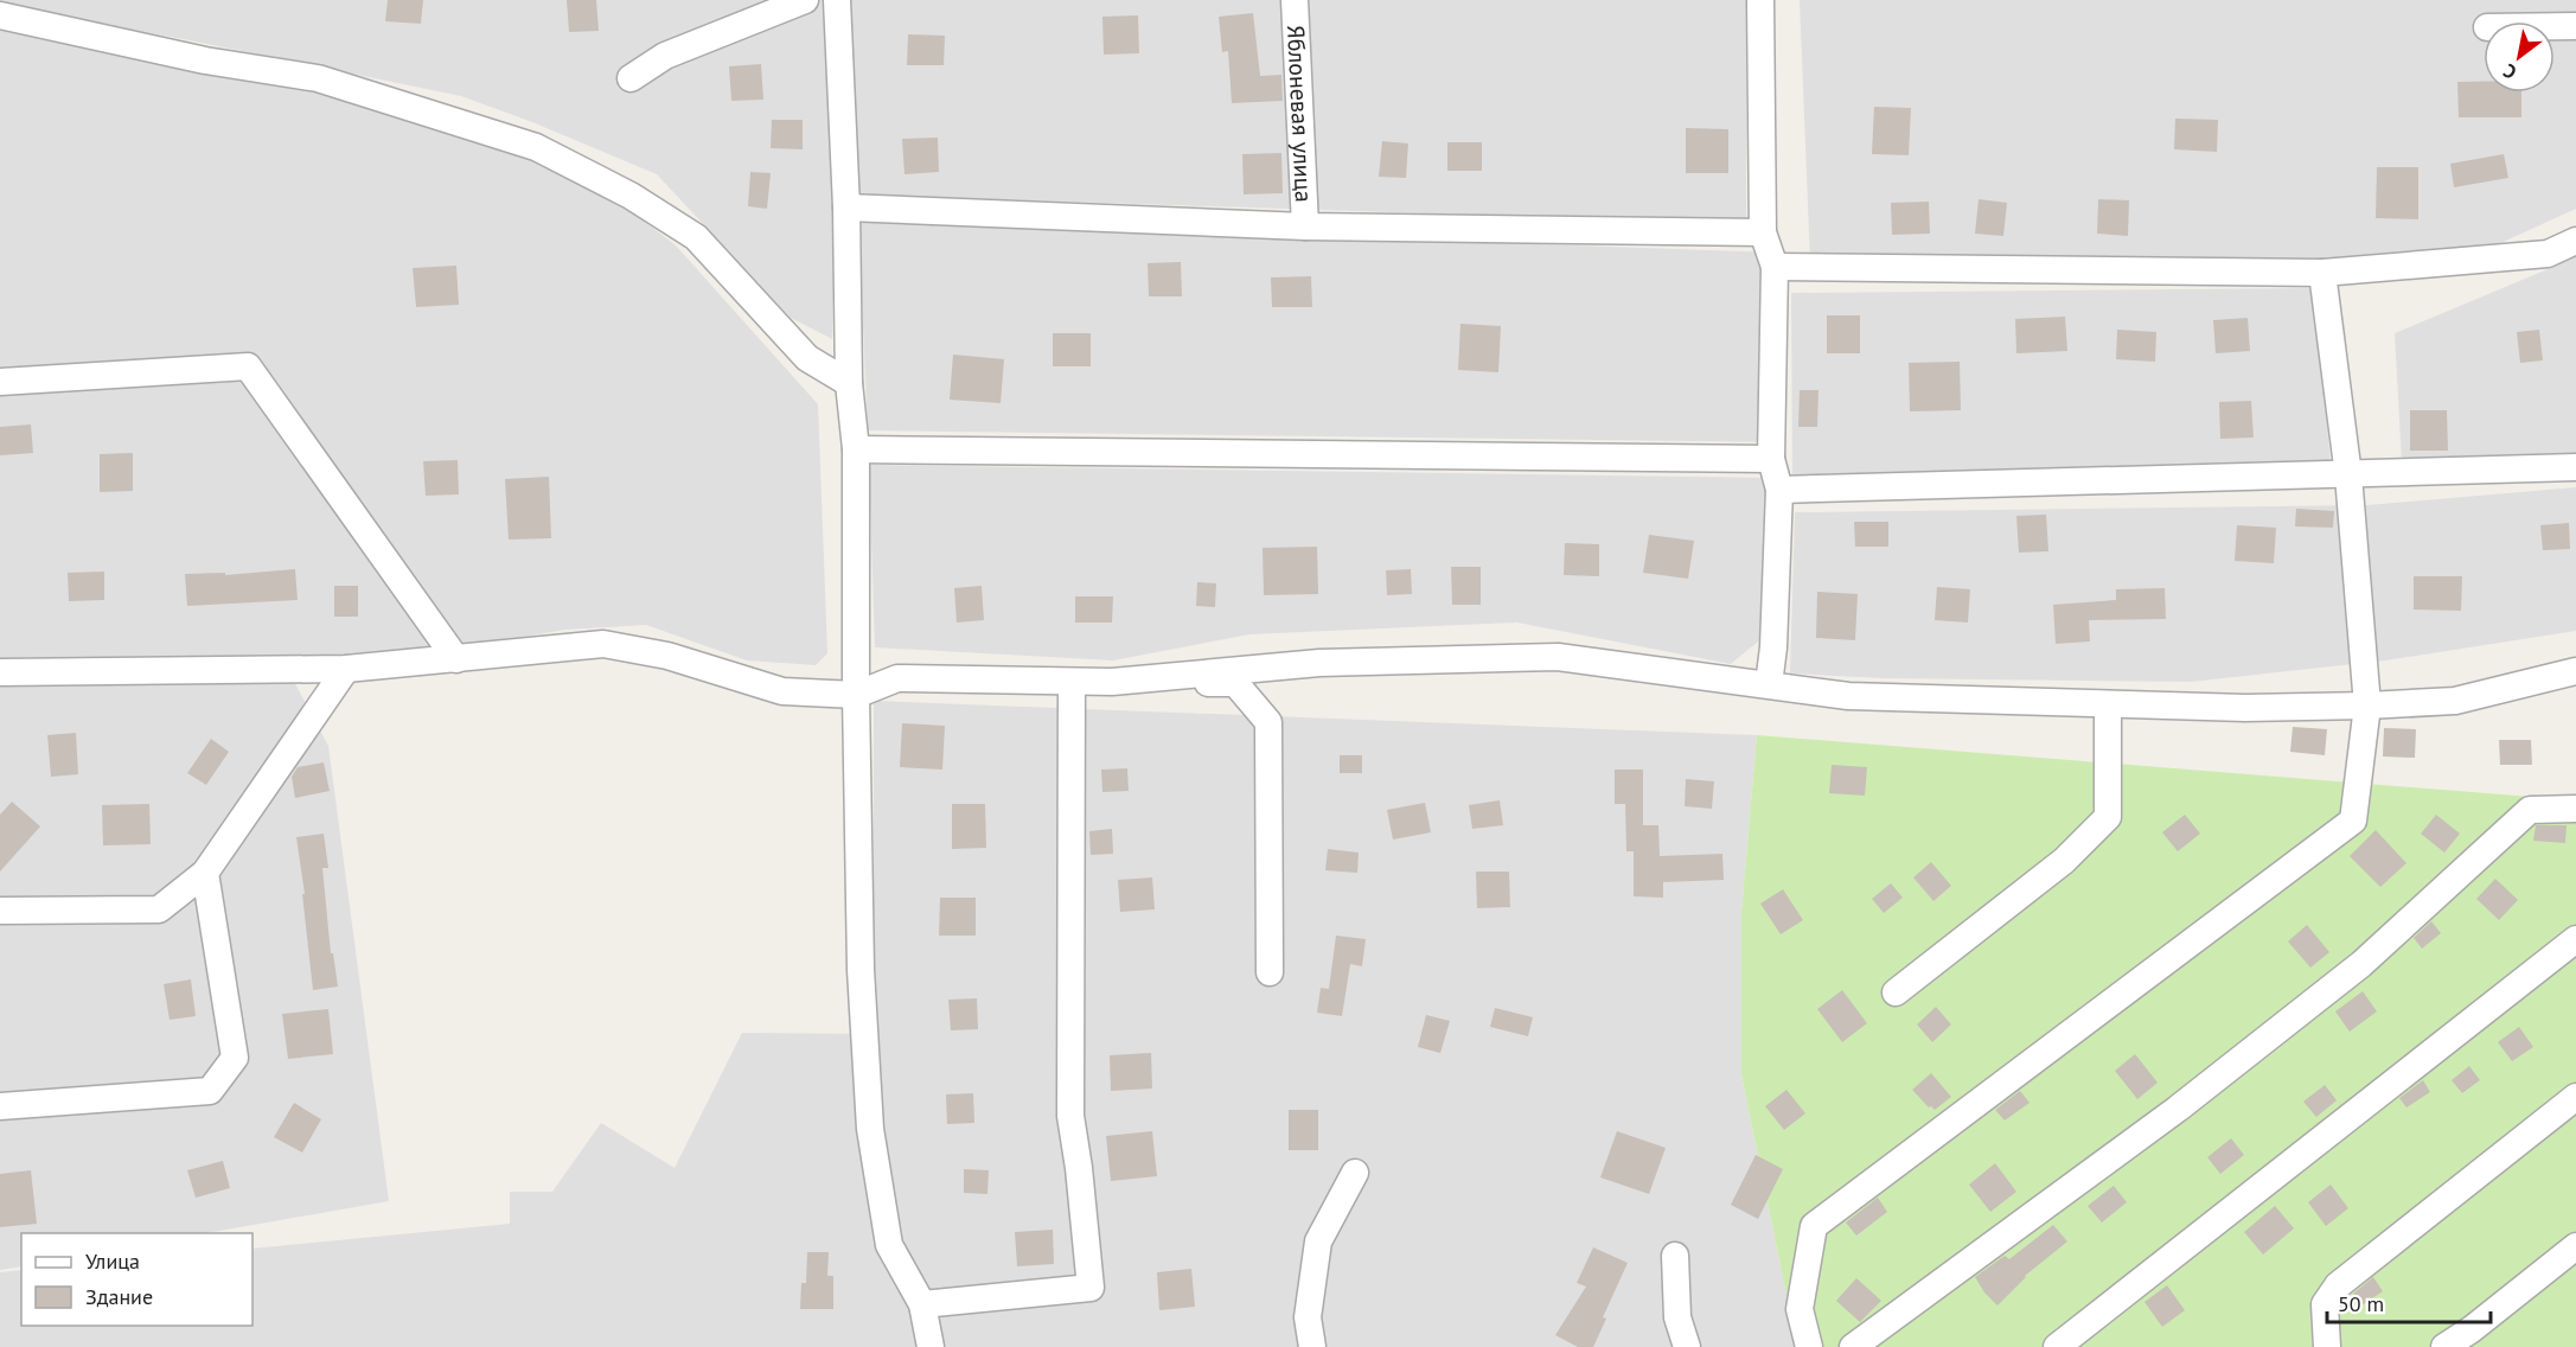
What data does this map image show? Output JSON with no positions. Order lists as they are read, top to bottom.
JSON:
{
  "streets": {
    "street": ["Яблоневая улица"]
  },
  "legend": ["Улица", "Здание"],
  "scale_bar": "50 m",
  "north": "bottom left"
}
